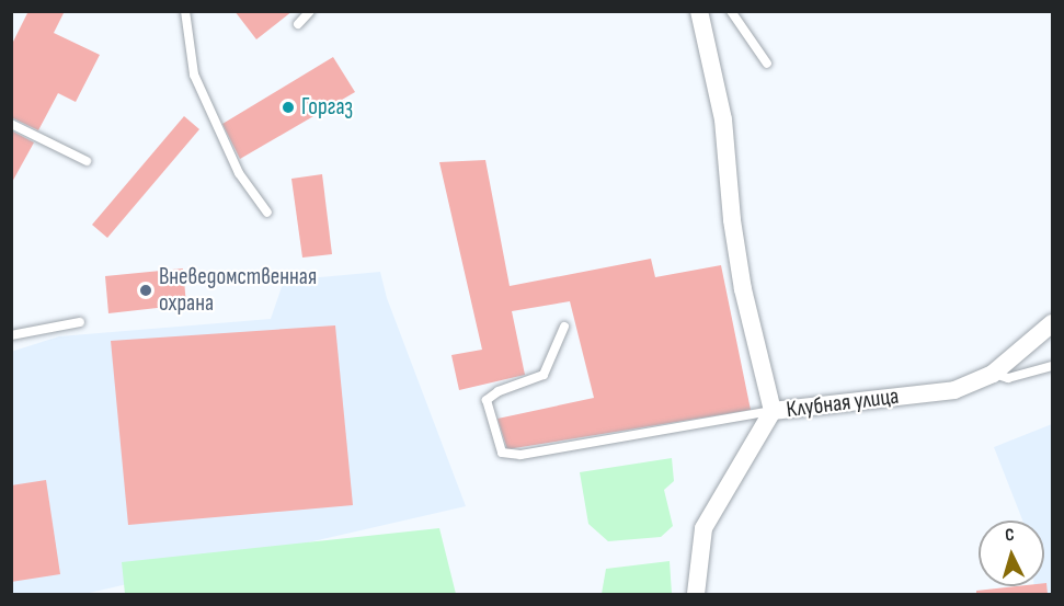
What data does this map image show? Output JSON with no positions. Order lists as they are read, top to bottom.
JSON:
{
  "streets": {
    "street": ["Клубная улица"]
  },
  "places": ["Горгаз", "Вневедомственная охрана"],
  "north": "top"
}
